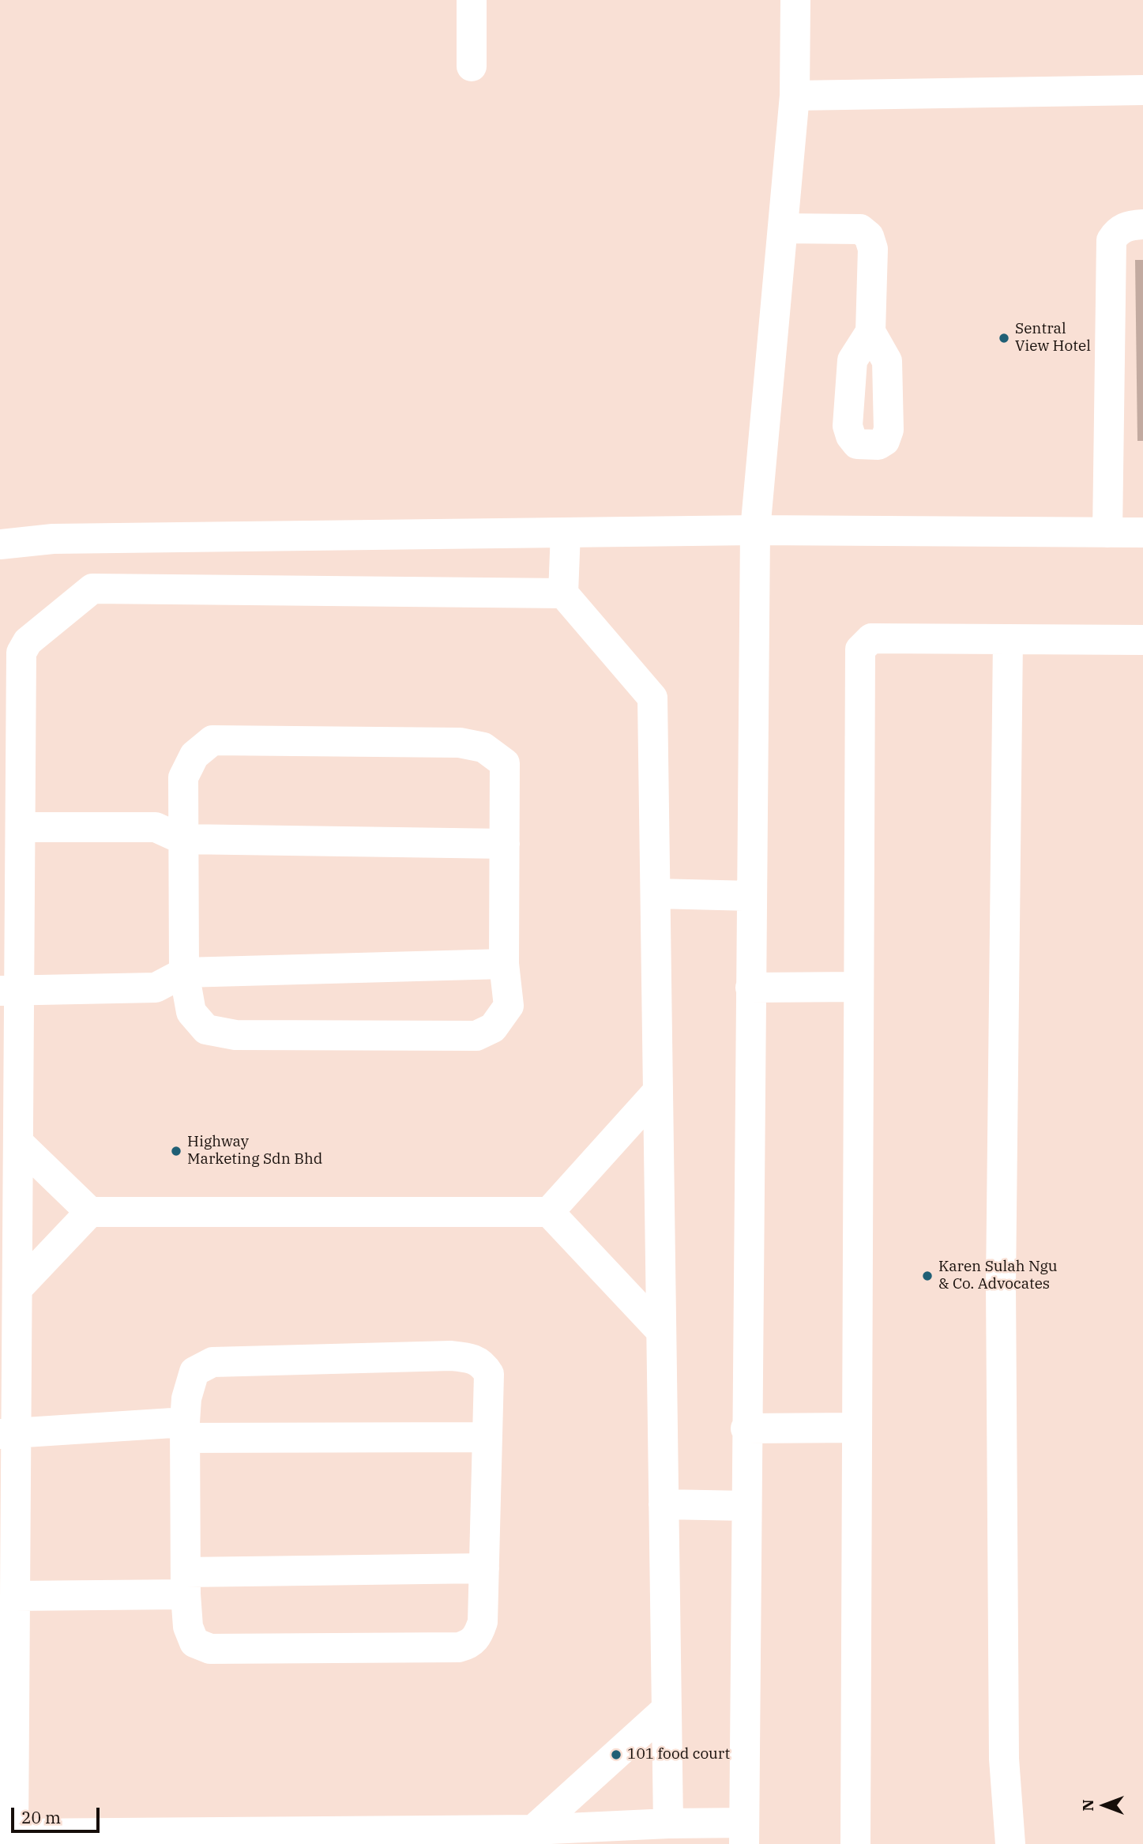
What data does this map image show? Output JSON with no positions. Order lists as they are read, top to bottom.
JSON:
{
  "places": [
    "Sentral View Hotel",
    "Highway Marketing Sdn Bhd",
    "Karen Sulah Ngu & Co. Advocates",
    "101 food court"
  ],
  "scale_bar": "20 m",
  "north": "left"
}
